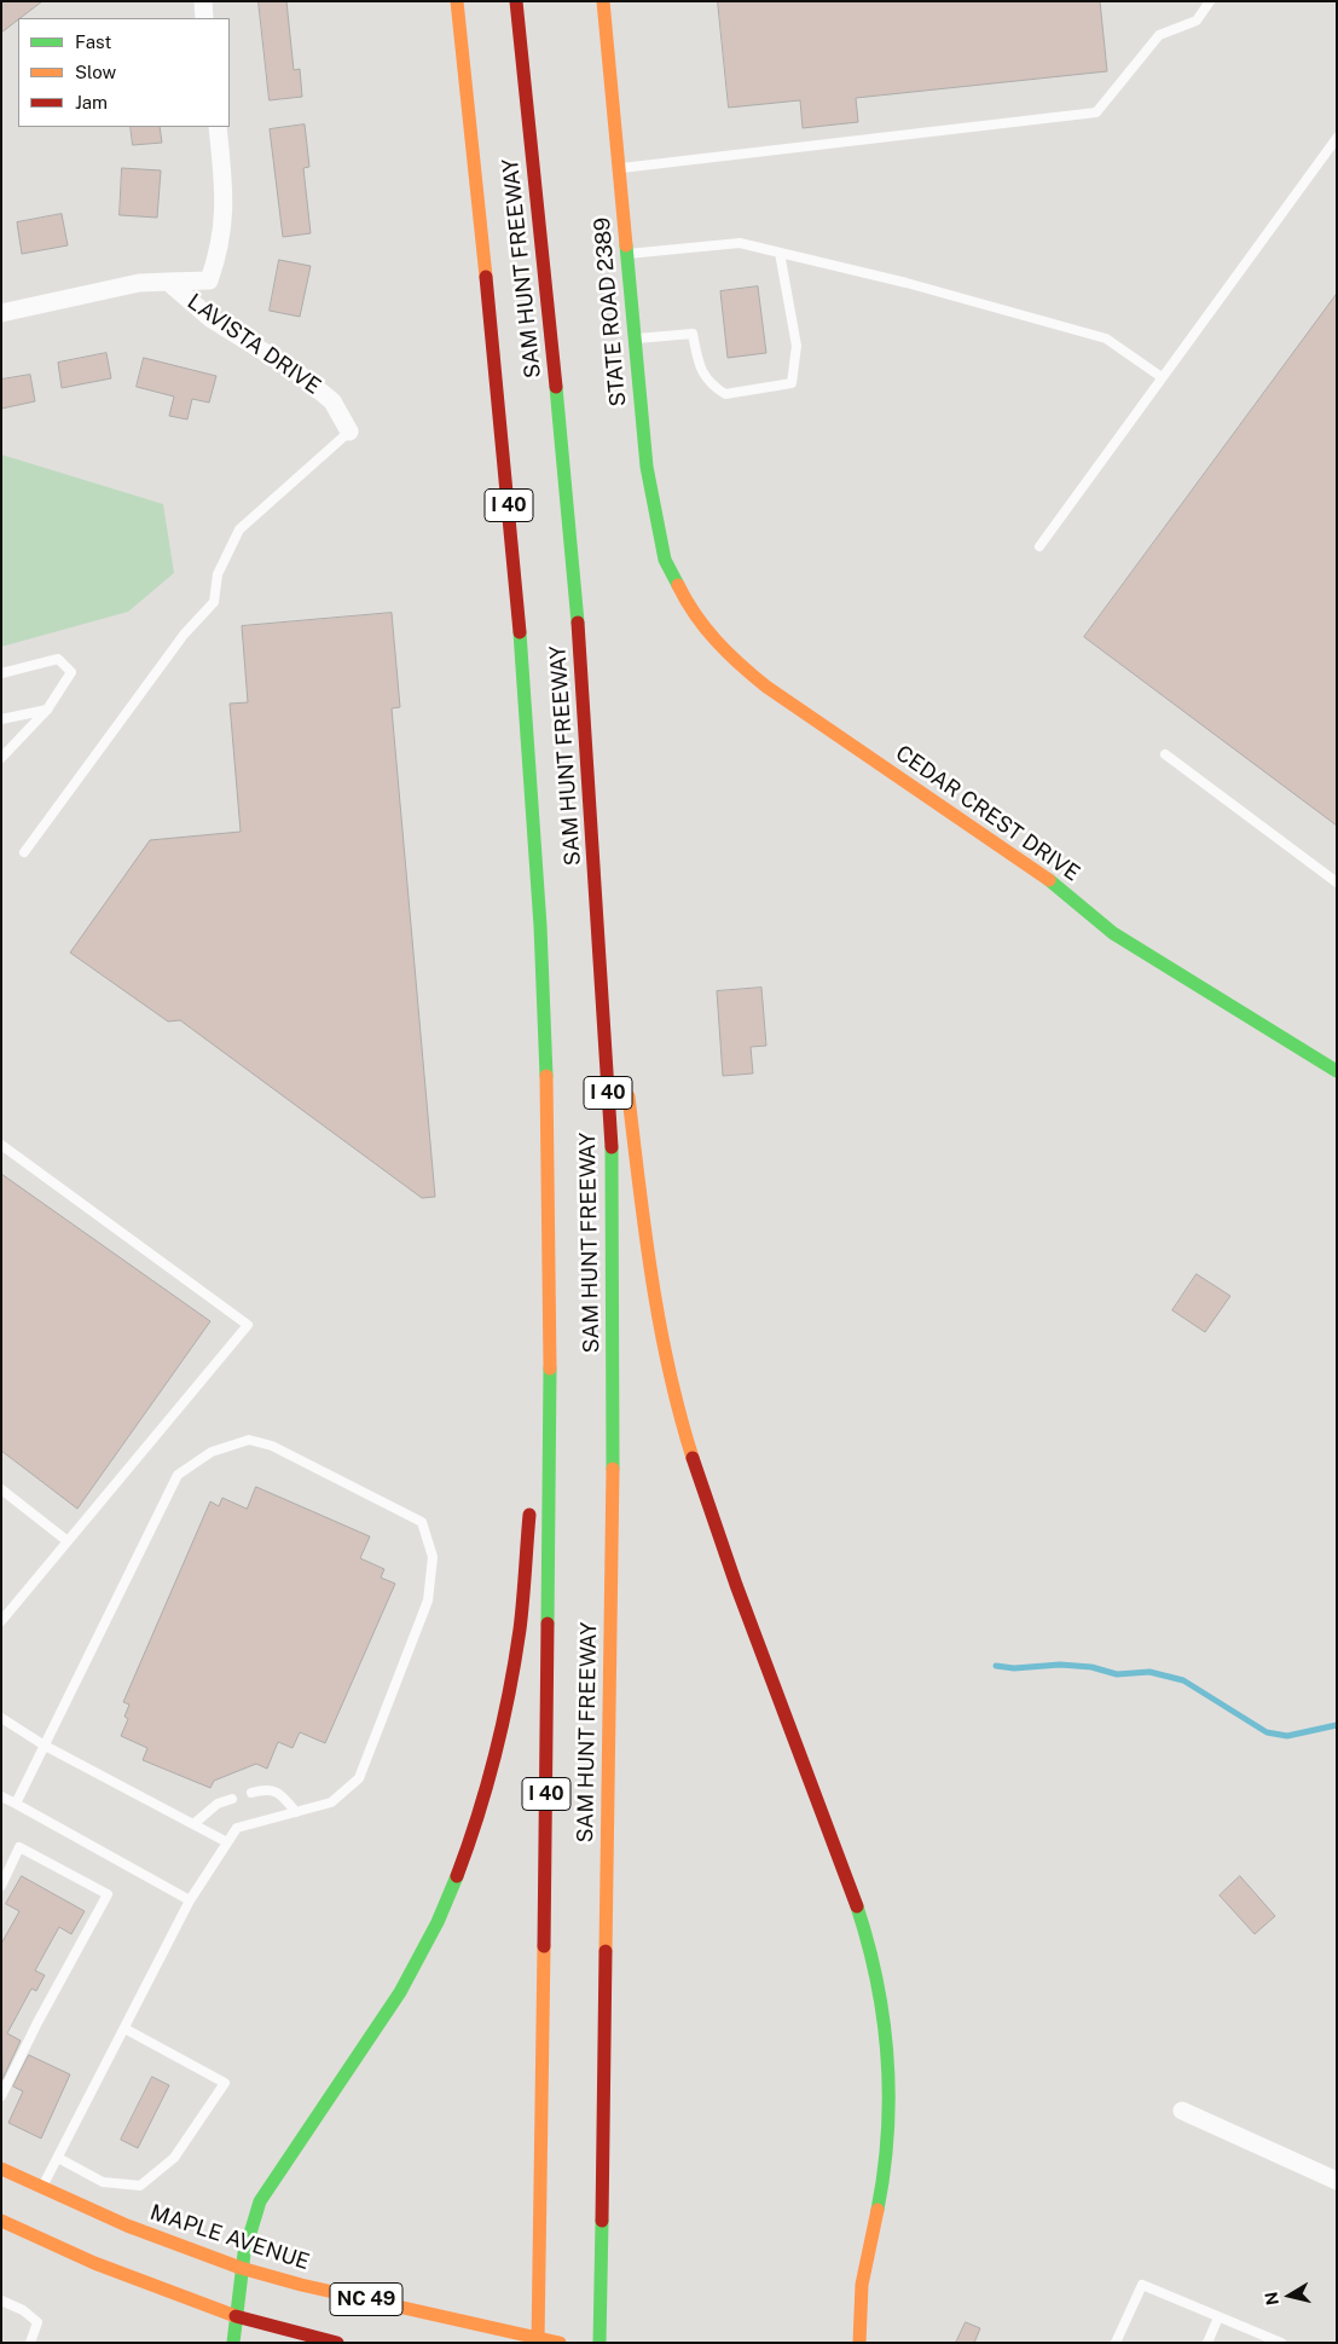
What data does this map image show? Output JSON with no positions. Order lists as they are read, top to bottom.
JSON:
{
  "streets": {
    "main road": [
      "SAM HUNT FREEWAY",
      "STATE ROAD 2389",
      "I 40",
      "CEDAR CREST DRIVE",
      "MAPLE AVENUE",
      "NC 49"
    ],
    "street": ["LAVISTA DRIVE"]
  },
  "crossings": [
    ["STATE ROAD 2389", "CEDAR CREST DRIVE"]
  ],
  "legend": ["Fast", "Slow", "Jam"],
  "north": "left"
}
